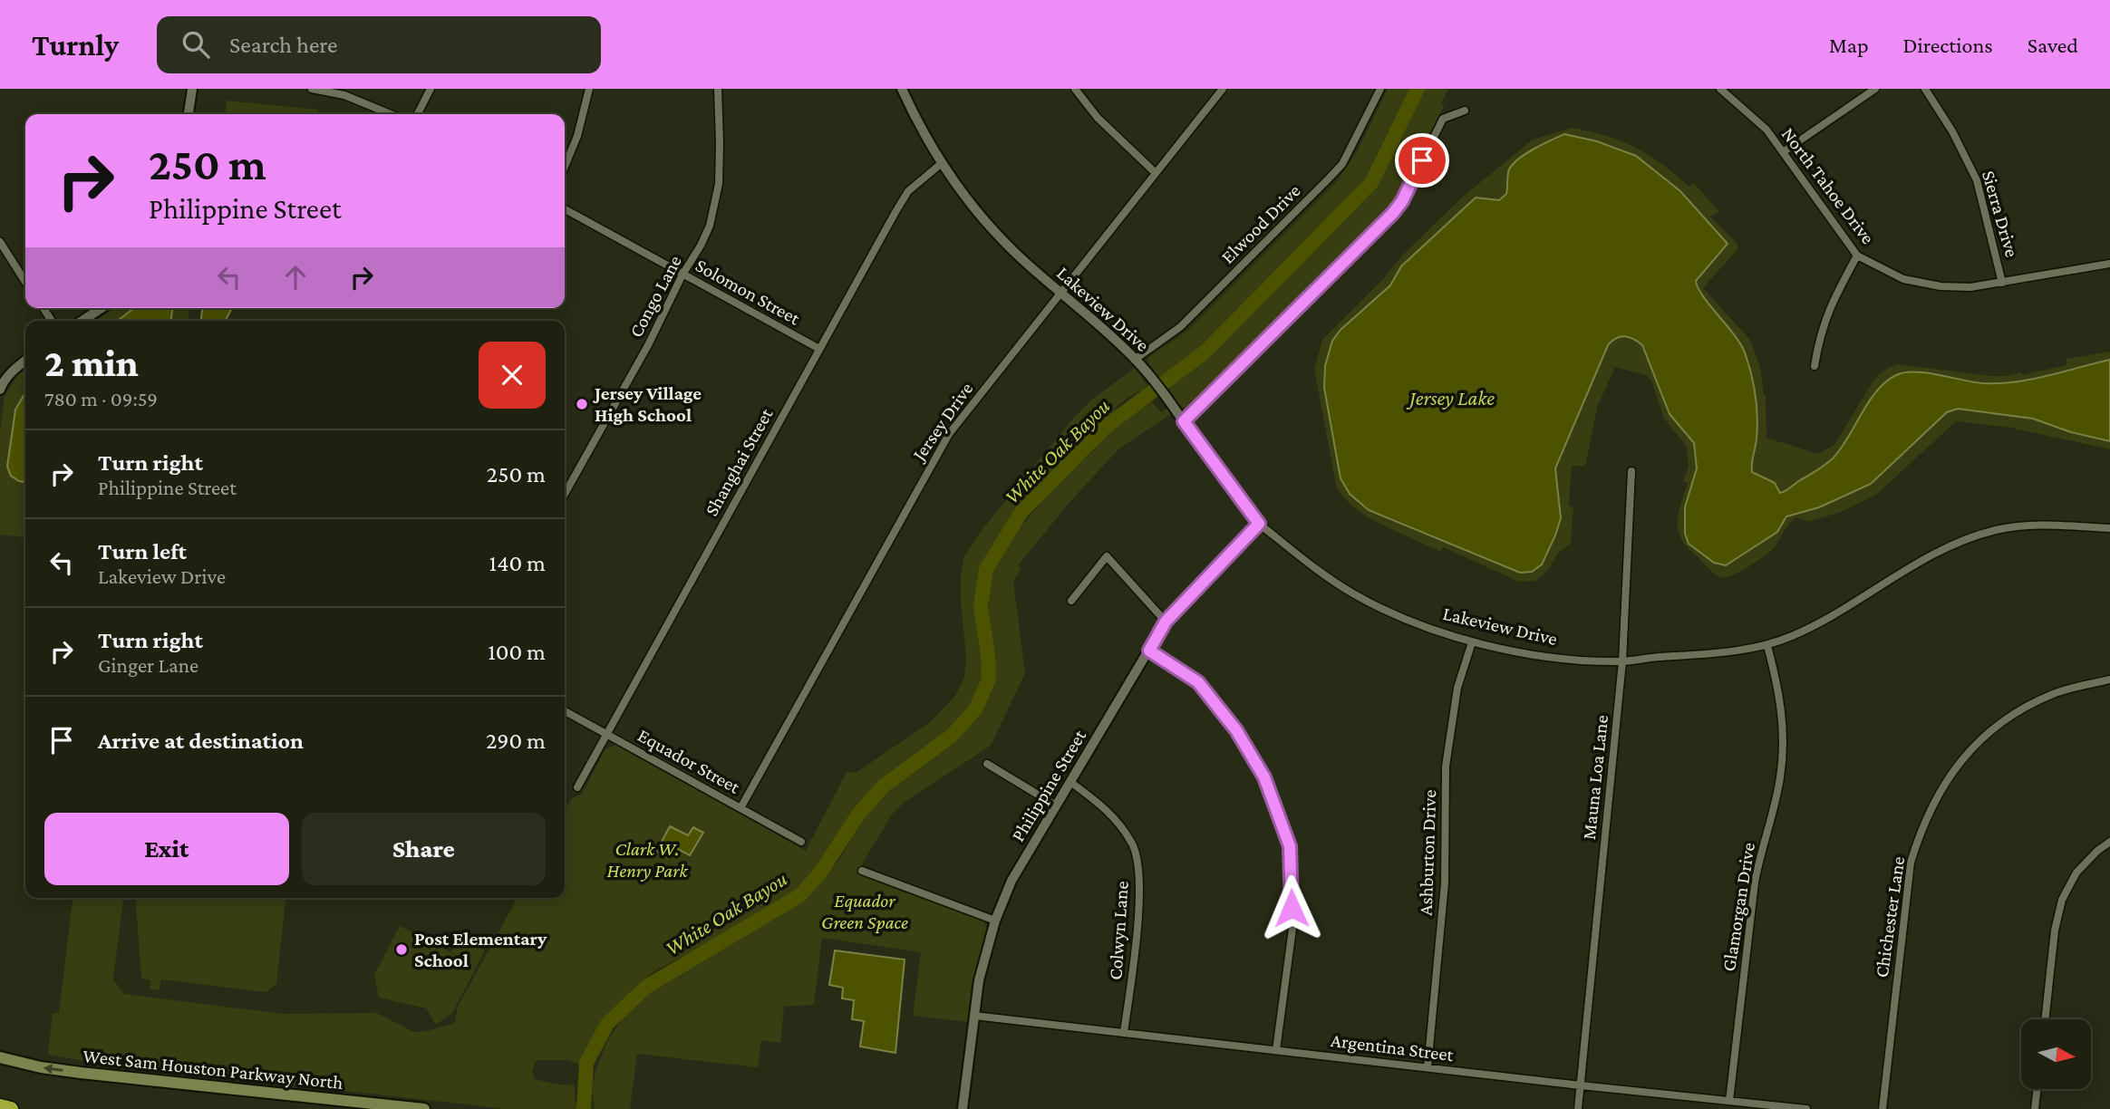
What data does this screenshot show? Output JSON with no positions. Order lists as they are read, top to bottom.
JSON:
{
  "streets": {
    "main road": ["West Sam Houston Parkway North"],
    "street": [
      "North Tahoe Drive",
      "Sierra Drive",
      "Elwood Drive",
      "Solomon Street",
      "Congo Lane",
      "Lakeview Drive",
      "Jersey Drive",
      "Shanghai Street",
      "Equador Street",
      "Mauna Loa Lane",
      "Philippine Street",
      "Ashburton Drive",
      "Glamorgan Drive",
      "Chichester Lane",
      "Colwyn Lane",
      "Argentina Street"
    ]
  },
  "crossings": [
    ["North Tahoe Drive", "Sierra Drive"],
    ["Elwood Drive", "Lakeview Drive"],
    ["Solomon Street", "Congo Lane"],
    ["Solomon Street", "Shanghai Street"],
    ["Lakeview Drive", "Jersey Drive"],
    ["Lakeview Drive", "Shanghai Street"],
    ["Lakeview Drive", "Mauna Loa Lane"],
    ["Lakeview Drive", "Philippine Street"],
    ["Lakeview Drive", "Ashburton Drive"],
    ["Lakeview Drive", "Glamorgan Drive"],
    ["Jersey Drive", "Equador Street"],
    ["Shanghai Street", "Equador Street"],
    ["Mauna Loa Lane", "Argentina Street"],
    ["Philippine Street", "Colwyn Lane"],
    ["Philippine Street", "Argentina Street"],
    ["Ashburton Drive", "Argentina Street"],
    ["Glamorgan Drive", "Argentina Street"],
    ["Colwyn Lane", "Argentina Street"]
  ],
  "one_way": ["West Sam Houston Parkway North"],
  "water": ["Jersey Lake", "White Oak Bayou"],
  "parks": ["Clark W. Henry Park", "Equador Green Space"],
  "places": ["Jersey Village High School", "Post Elementary School"],
  "north": "right",
  "page": {
    "header": "Turnly",
    "search": "Search here",
    "nav": ["Map", "Directions", "Saved"],
    "turn": ["250 m", "Philippine Street"],
    "heading": ["2 min", "780 m · 09:59"],
    "list": [
      {
        "name": "Turn right",
        "note": "Philippine Street",
        "value": "250 m"
      },
      {
        "name": "Turn left",
        "note": "Lakeview Drive",
        "value": "140 m"
      },
      {
        "name": "Turn right",
        "note": "Ginger Lane",
        "value": "100 m"
      },
      {
        "name": "Arrive at destination",
        "value": "290 m"
      }
    ],
    "buttons": ["Exit", "Share"]
  }
}
